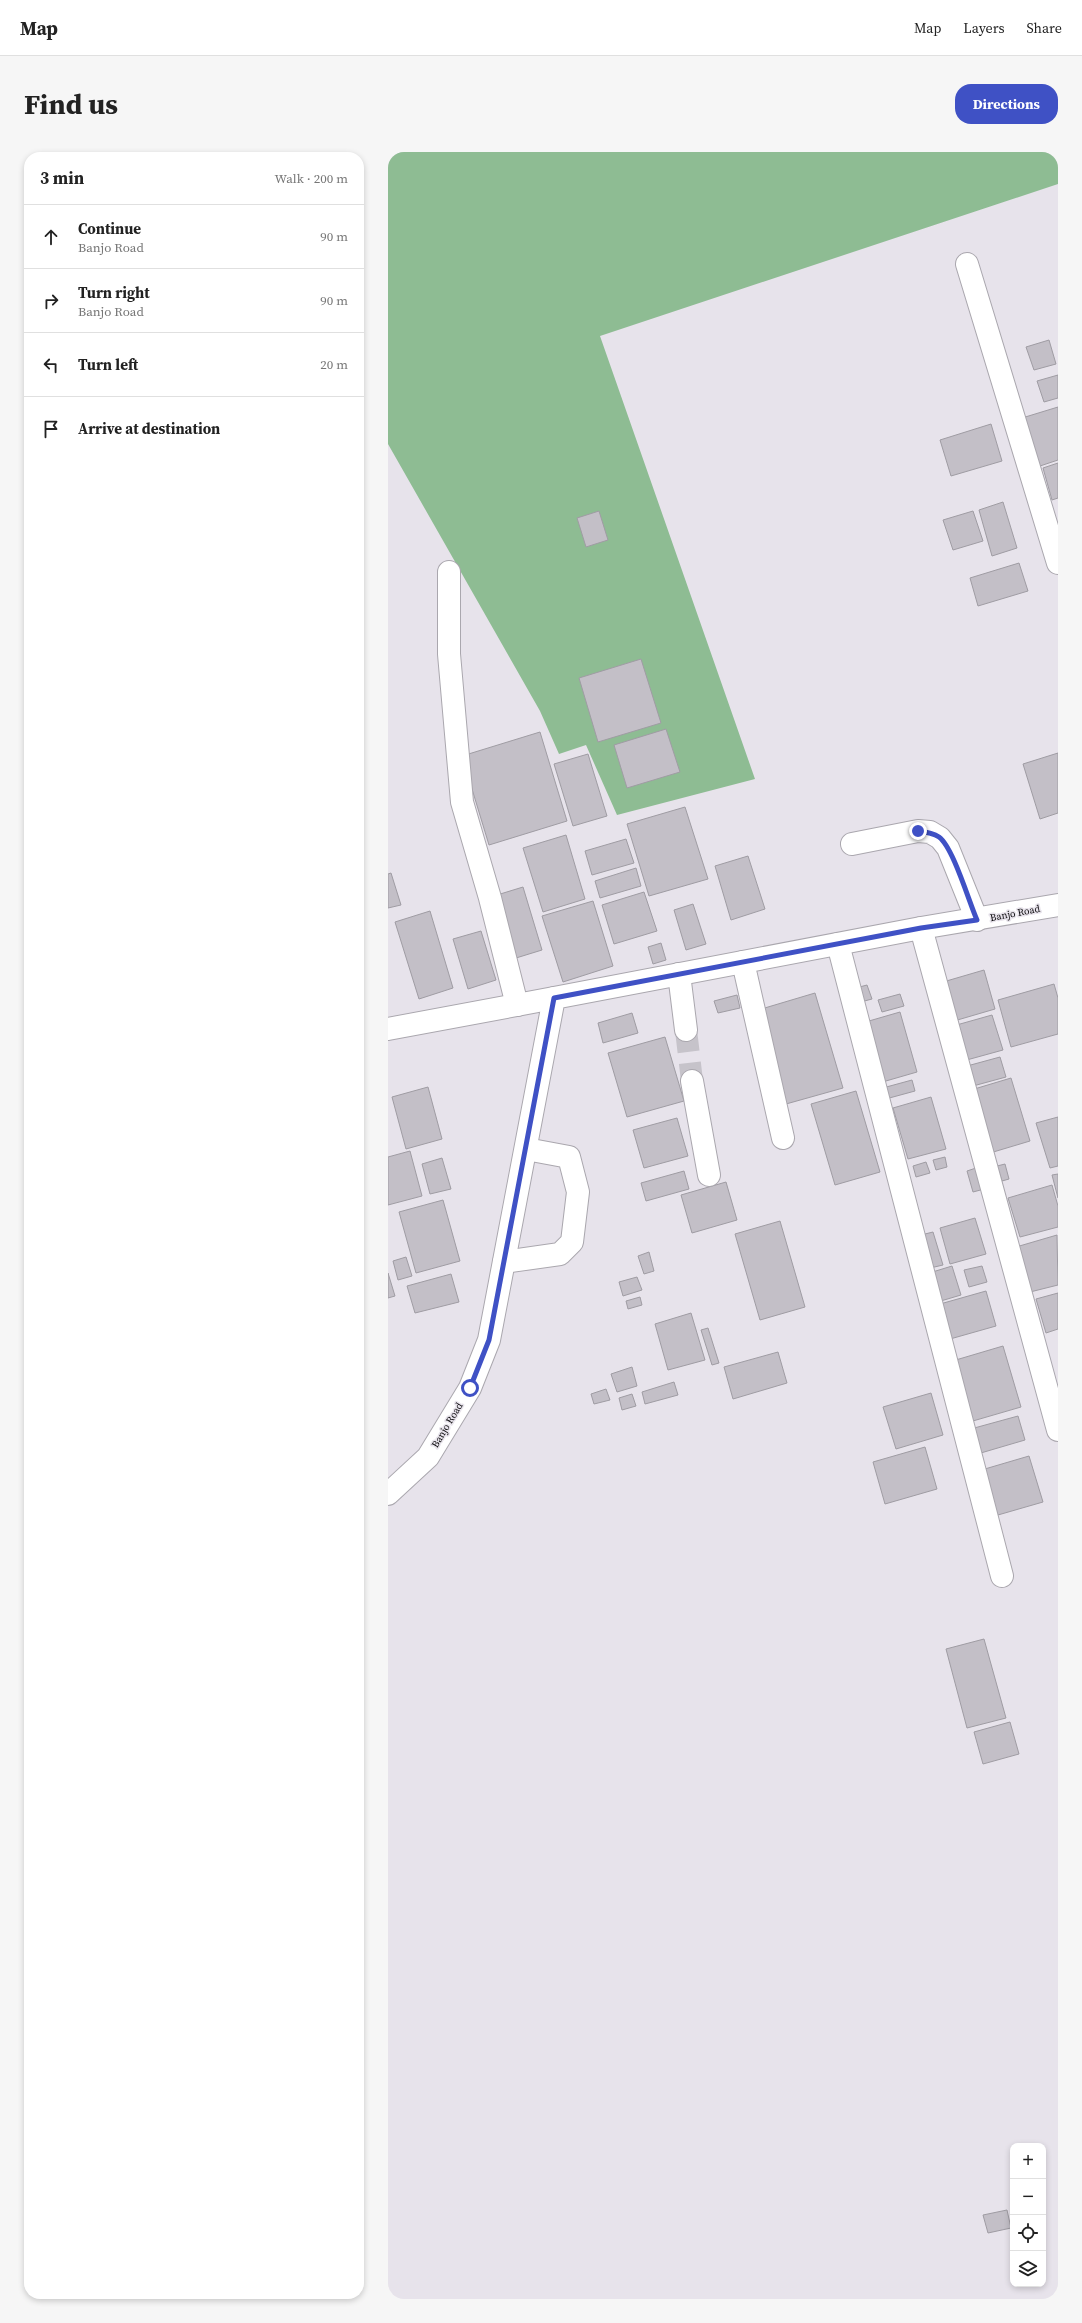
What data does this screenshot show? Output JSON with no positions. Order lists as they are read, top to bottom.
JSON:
{
  "streets": {
    "street": ["Banjo Road"]
  },
  "page": {
    "header": "Map",
    "nav": ["Map", "Layers", "Share"],
    "buttons": "Directions",
    "title": "Find us",
    "heading": ["3 min", "Walk · 200 m"],
    "list": [
      ["Continue", "Banjo Road", "90 m"],
      ["Turn right", "Banjo Road", "90 m"],
      ["Turn left", "20 m"],
      "Arrive at destination"
    ],
    "map_buttons": ["+", "−"]
  }
}
